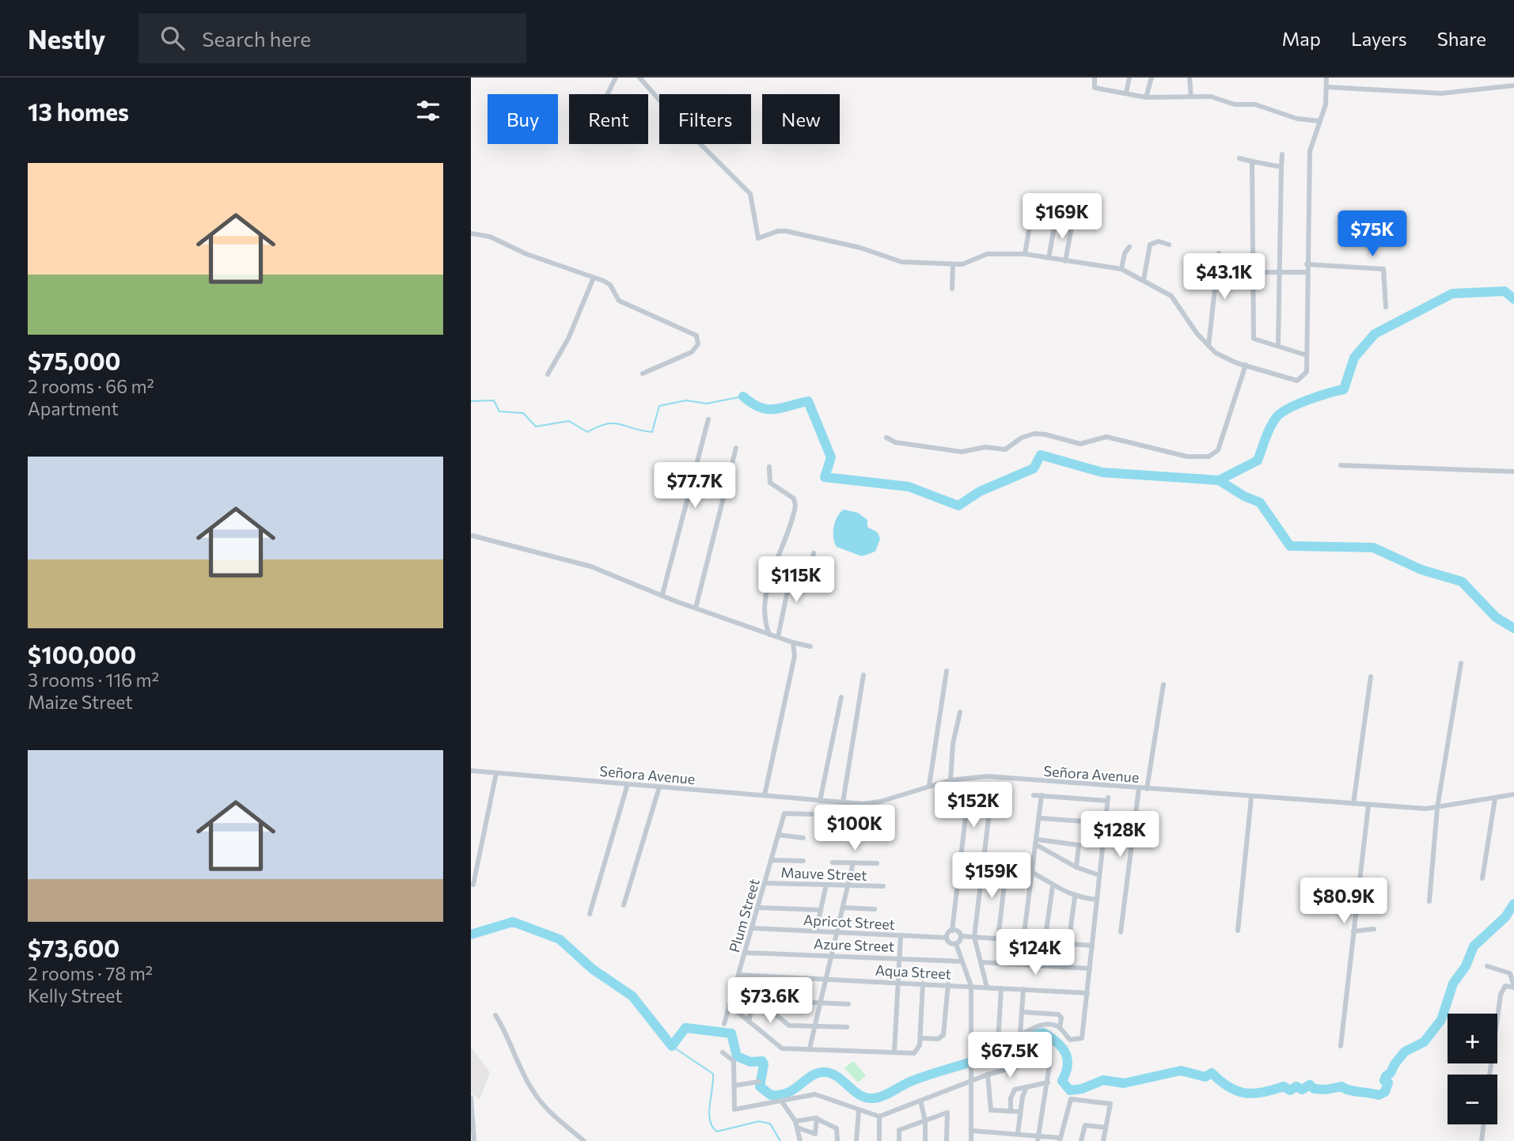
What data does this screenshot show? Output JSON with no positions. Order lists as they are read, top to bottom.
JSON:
{
  "streets": {
    "street": [
      "Señora Avenue",
      "Mauve Street",
      "Plum Street",
      "Apricot Street",
      "Azure Street",
      "Aqua Street"
    ]
  },
  "crossings": [
    ["Mauve Street", "Plum Street"],
    ["Plum Street", "Apricot Street"],
    ["Plum Street", "Azure Street"],
    ["Plum Street", "Aqua Street"]
  ],
  "page": {
    "header": "Nestly",
    "search": "Search here",
    "nav": ["Map", "Layers", "Share"],
    "heading": "13 homes",
    "chip": [
      "Buy",
      "Rent",
      "Filters",
      "New"
    ],
    "list": [
      {
        "name": "$75,000",
        "note": "2 rooms · 66 m² · Apartment"
      },
      {
        "name": "$100,000",
        "note": "3 rooms · 116 m² · Maize Street"
      },
      {
        "name": "$73,600",
        "note": "2 rooms · 78 m² · Kelly Street"
      }
    ],
    "price": [
      "$169K",
      "$75K",
      "$43.1K",
      "$77.7K",
      "$115K",
      "$152K",
      "$100K",
      "$128K",
      "$159K",
      "$80.9K",
      "$124K",
      "$73.6K",
      "$67.5K"
    ],
    "map_buttons": ["+", "−"]
  }
}
